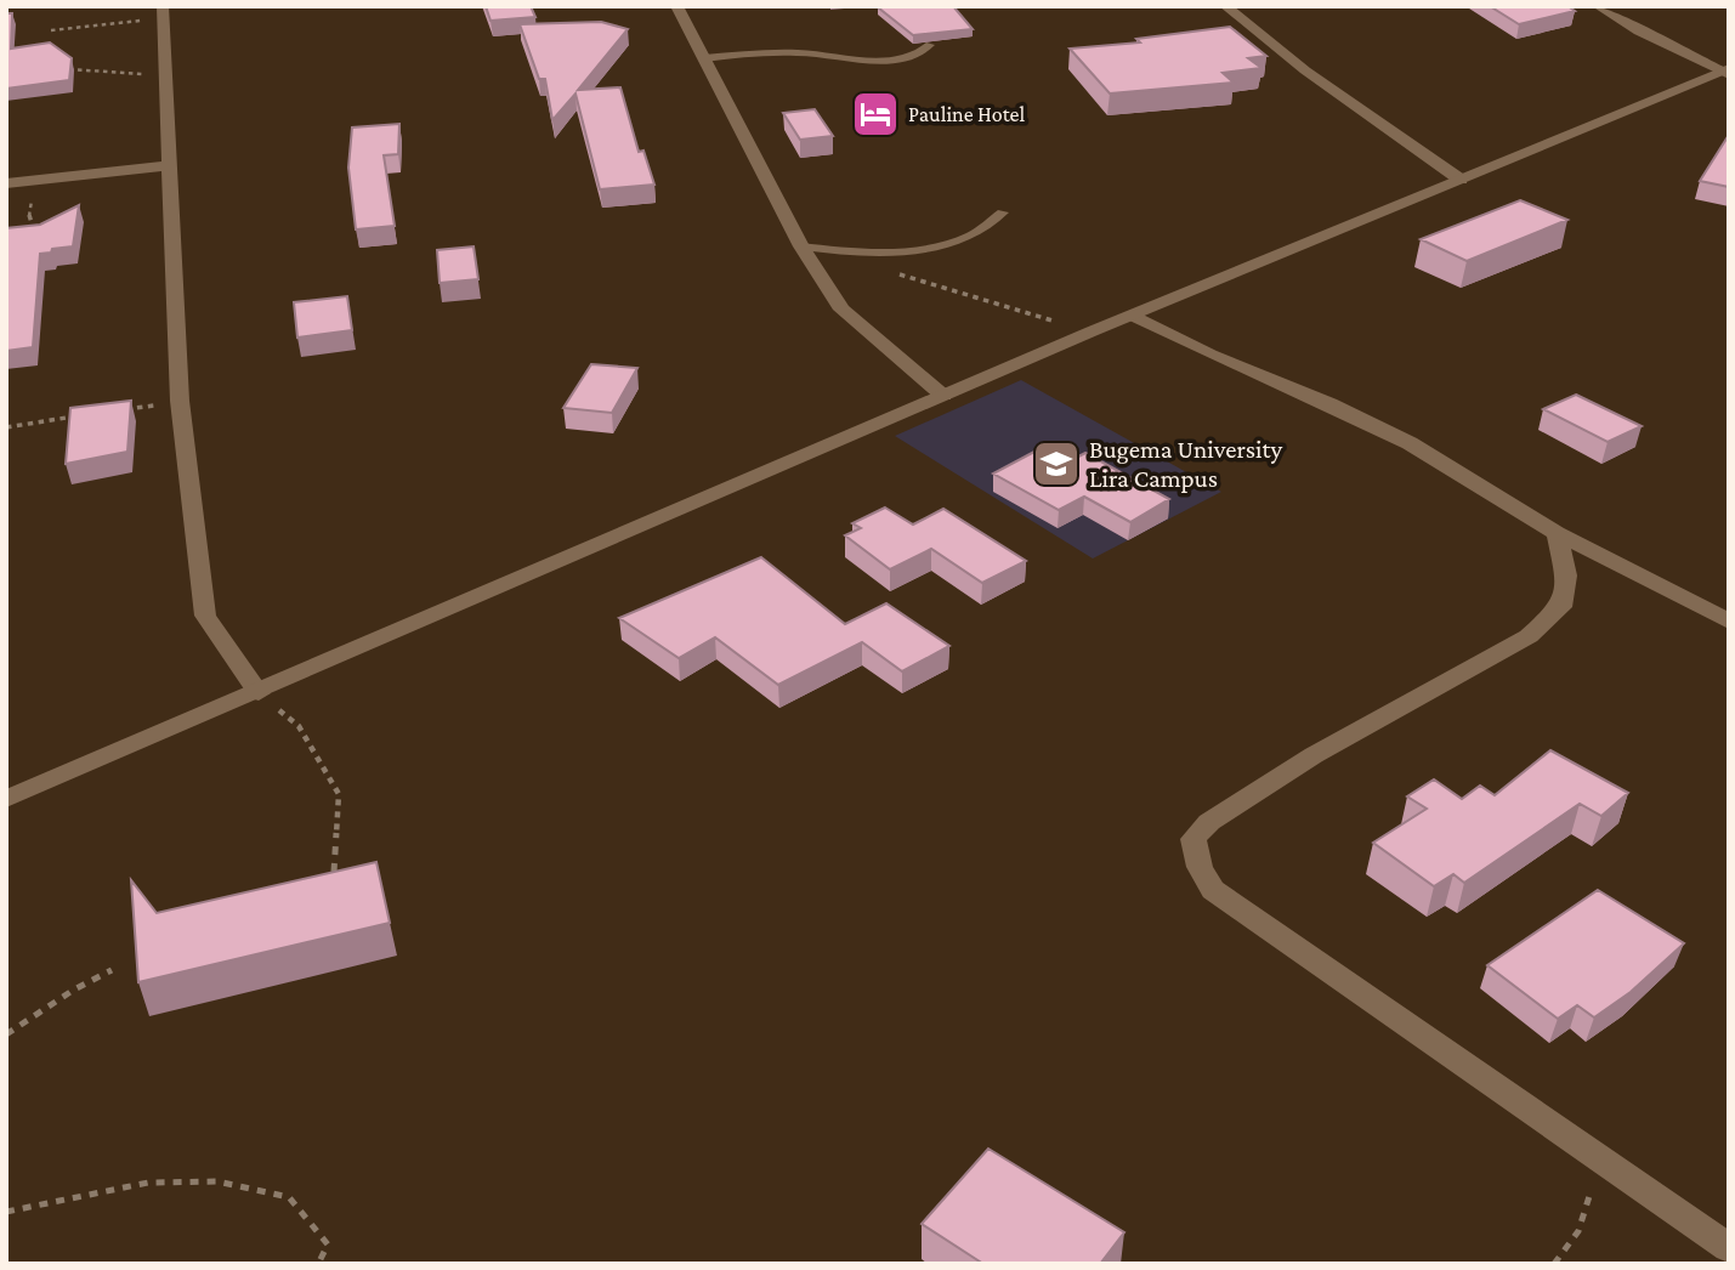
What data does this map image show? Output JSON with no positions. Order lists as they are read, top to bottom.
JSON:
{
  "places": {
    "hotel": ["Pauline Hotel"],
    "school or university": ["Bugema University Lira Campus"]
  }
}
